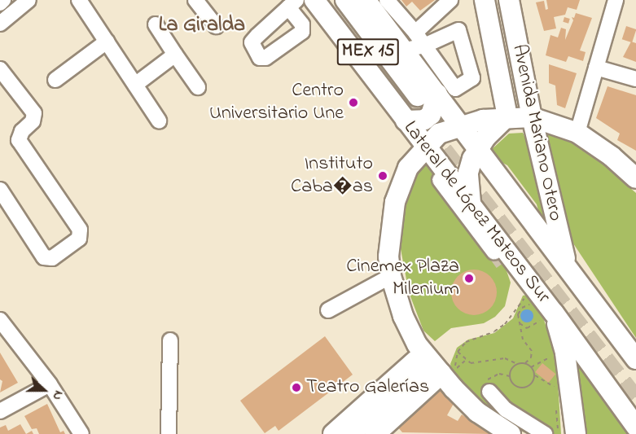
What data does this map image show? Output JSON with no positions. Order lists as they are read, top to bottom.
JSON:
{
  "streets": {
    "main road": ["MEX 15", "Avenida Mariano Otero", "Lateral de López Mateos Sur"]
  },
  "crossings": [
    ["MEX 15", "Lateral de López Mateos Sur"],
    ["Avenida Mariano Otero", "Lateral de López Mateos Sur"]
  ],
  "districts": ["La Giralda"],
  "places": [
    "Centro Universitario Une",
    "Instituto Caba�as",
    "Cinemex Plaza Milenium",
    "Teatro Galerías"
  ],
  "north": "right"
}
